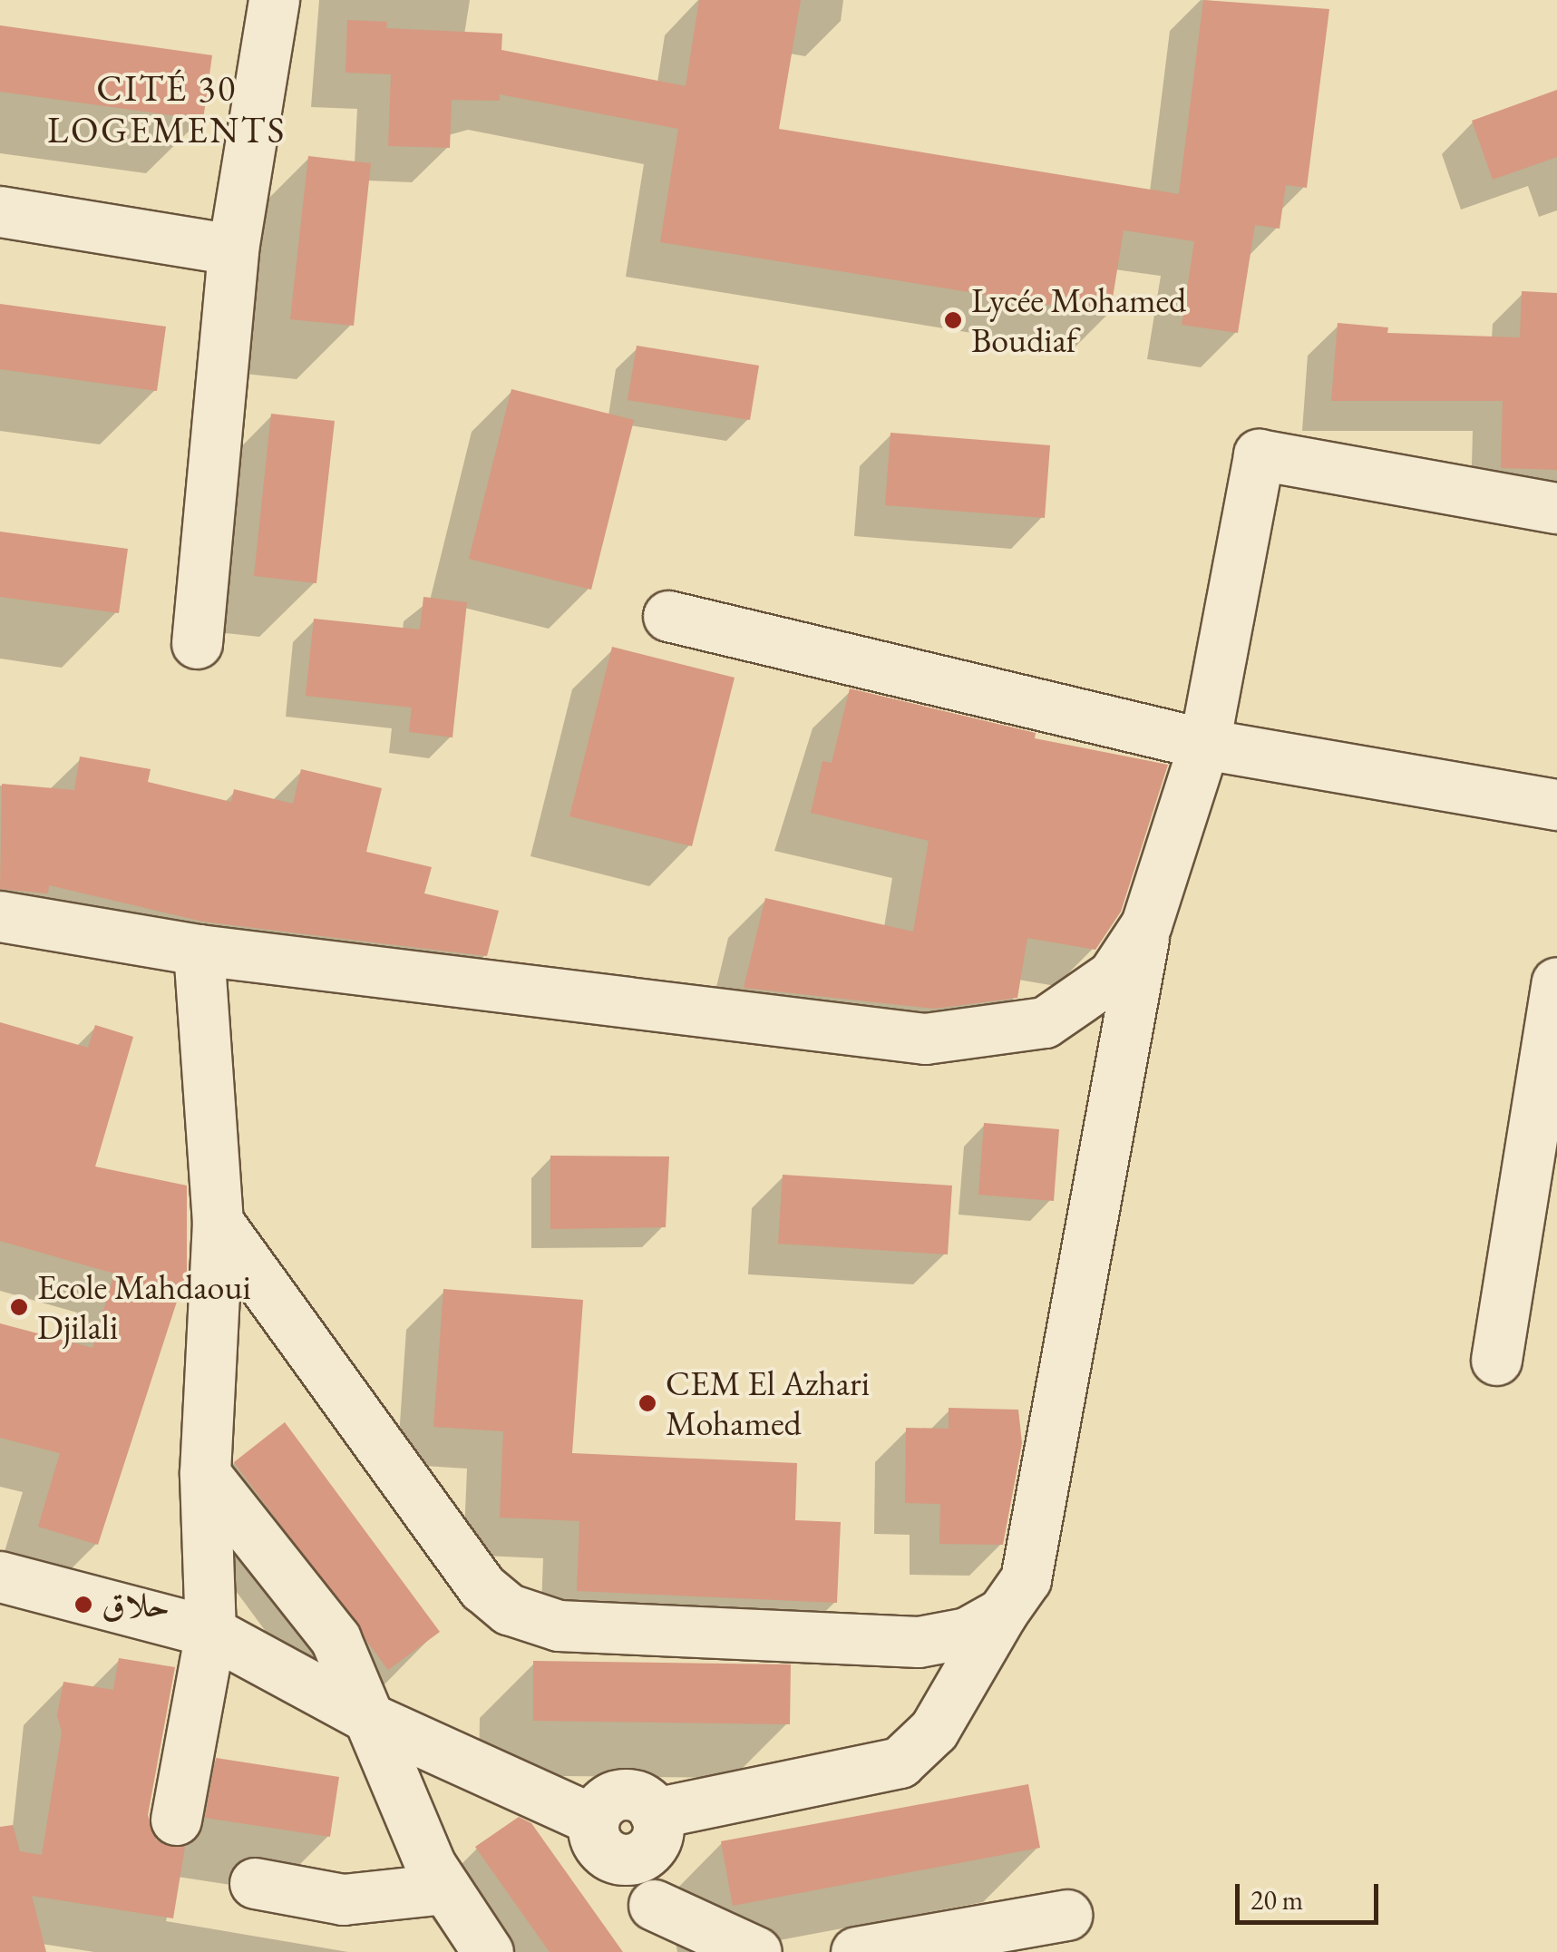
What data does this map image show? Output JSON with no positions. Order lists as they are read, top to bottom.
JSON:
{
  "districts": ["CITÉ 30 LOGEMENTS"],
  "places": [
    "Lycée Mohamed Boudiaf",
    "Ecole Mahdaoui Djilali",
    "CEM El Azhari Mohamed",
    "حلاق"
  ],
  "scale_bar": "20 m"
}
